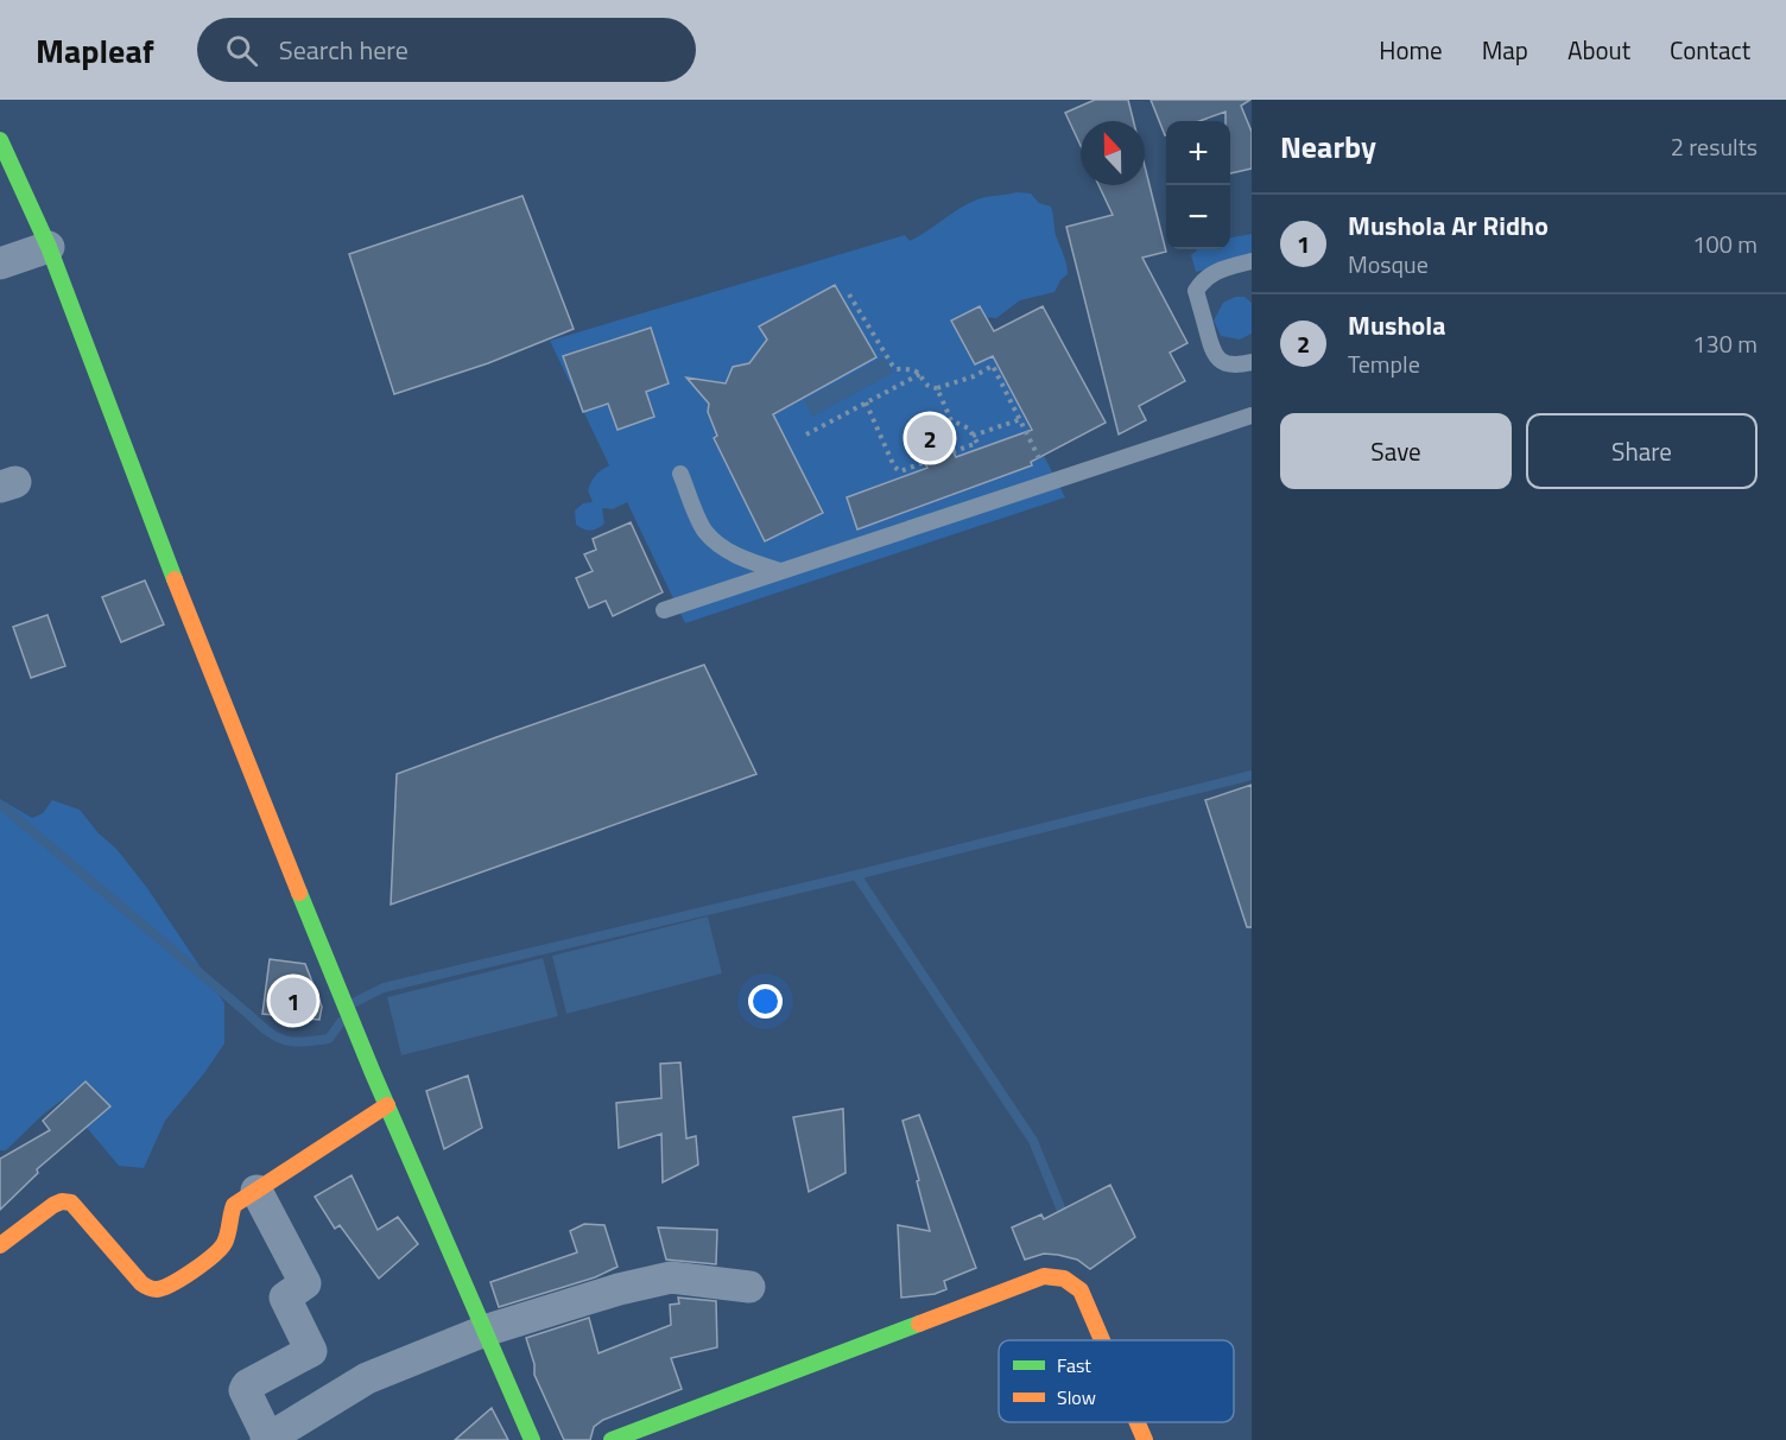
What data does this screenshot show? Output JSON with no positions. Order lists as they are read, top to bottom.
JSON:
{
  "legend": ["Fast", "Slow"],
  "north": "top",
  "page": {
    "header": "Mapleaf",
    "search": "Search here",
    "nav": [
      "Home",
      "Map",
      "About",
      "Contact"
    ],
    "heading": ["Nearby", "2 results"],
    "map_buttons": ["+", "−"],
    "list": [
      {
        "mark": "1",
        "name": "Mushola Ar Ridho",
        "note": "Mosque",
        "value": "100 m"
      },
      {
        "mark": "2",
        "name": "Mushola",
        "note": "Temple",
        "value": "130 m"
      }
    ],
    "buttons": ["Save", "Share"],
    "pins": ["2", "1"]
  }
}
